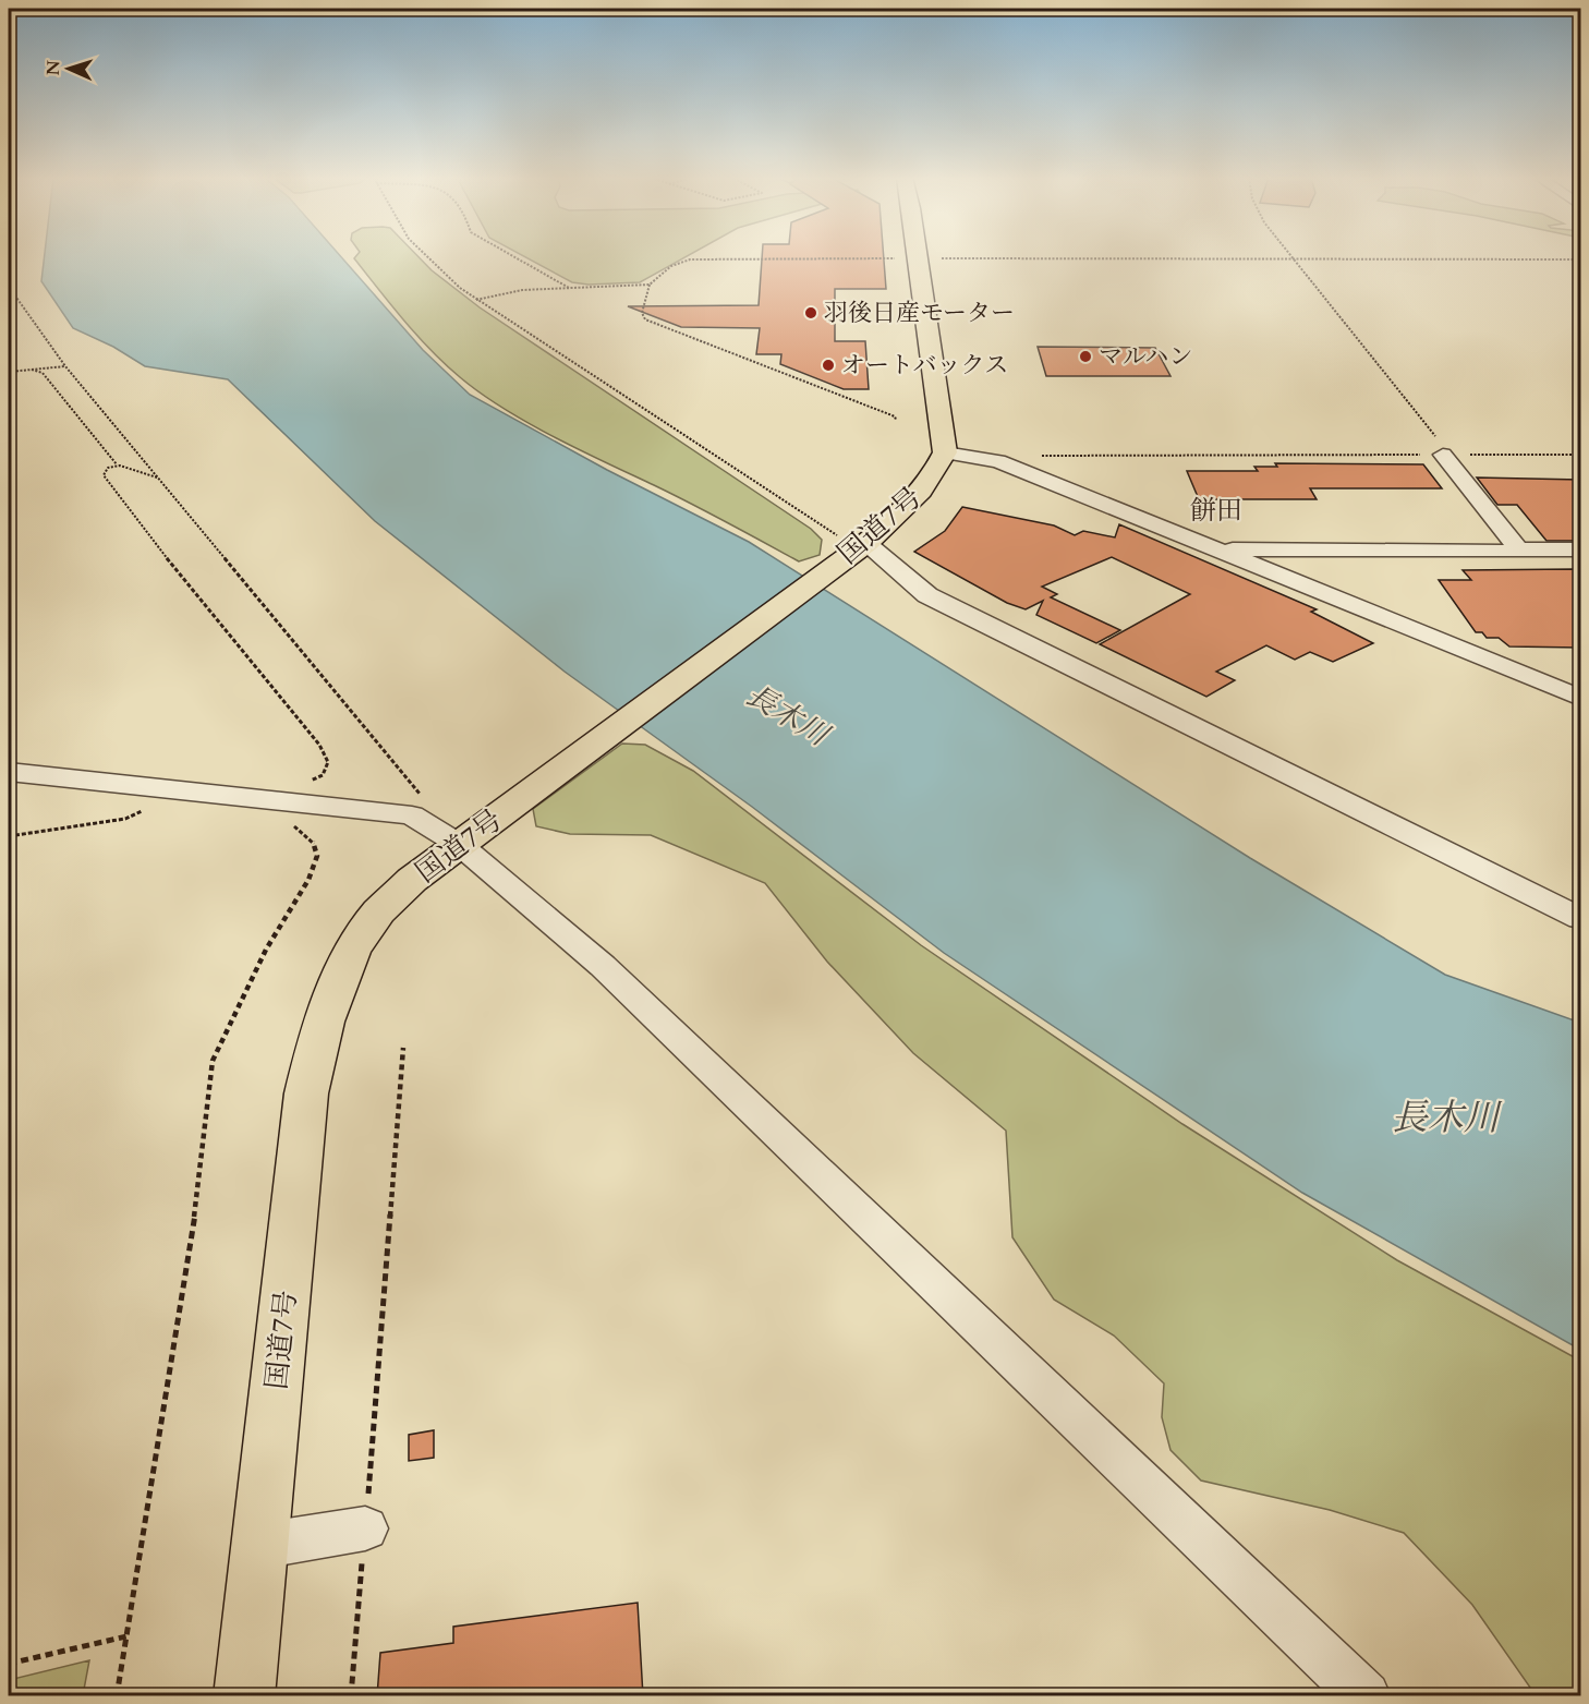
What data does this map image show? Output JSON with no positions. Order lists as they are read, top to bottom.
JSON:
{
  "streets": {
    "highway": ["国道7号"]
  },
  "districts": ["餅田"],
  "water": ["長木川"],
  "places": ["羽後日産モーター", "マルハン", "オートバックス"],
  "north": "left"
}
